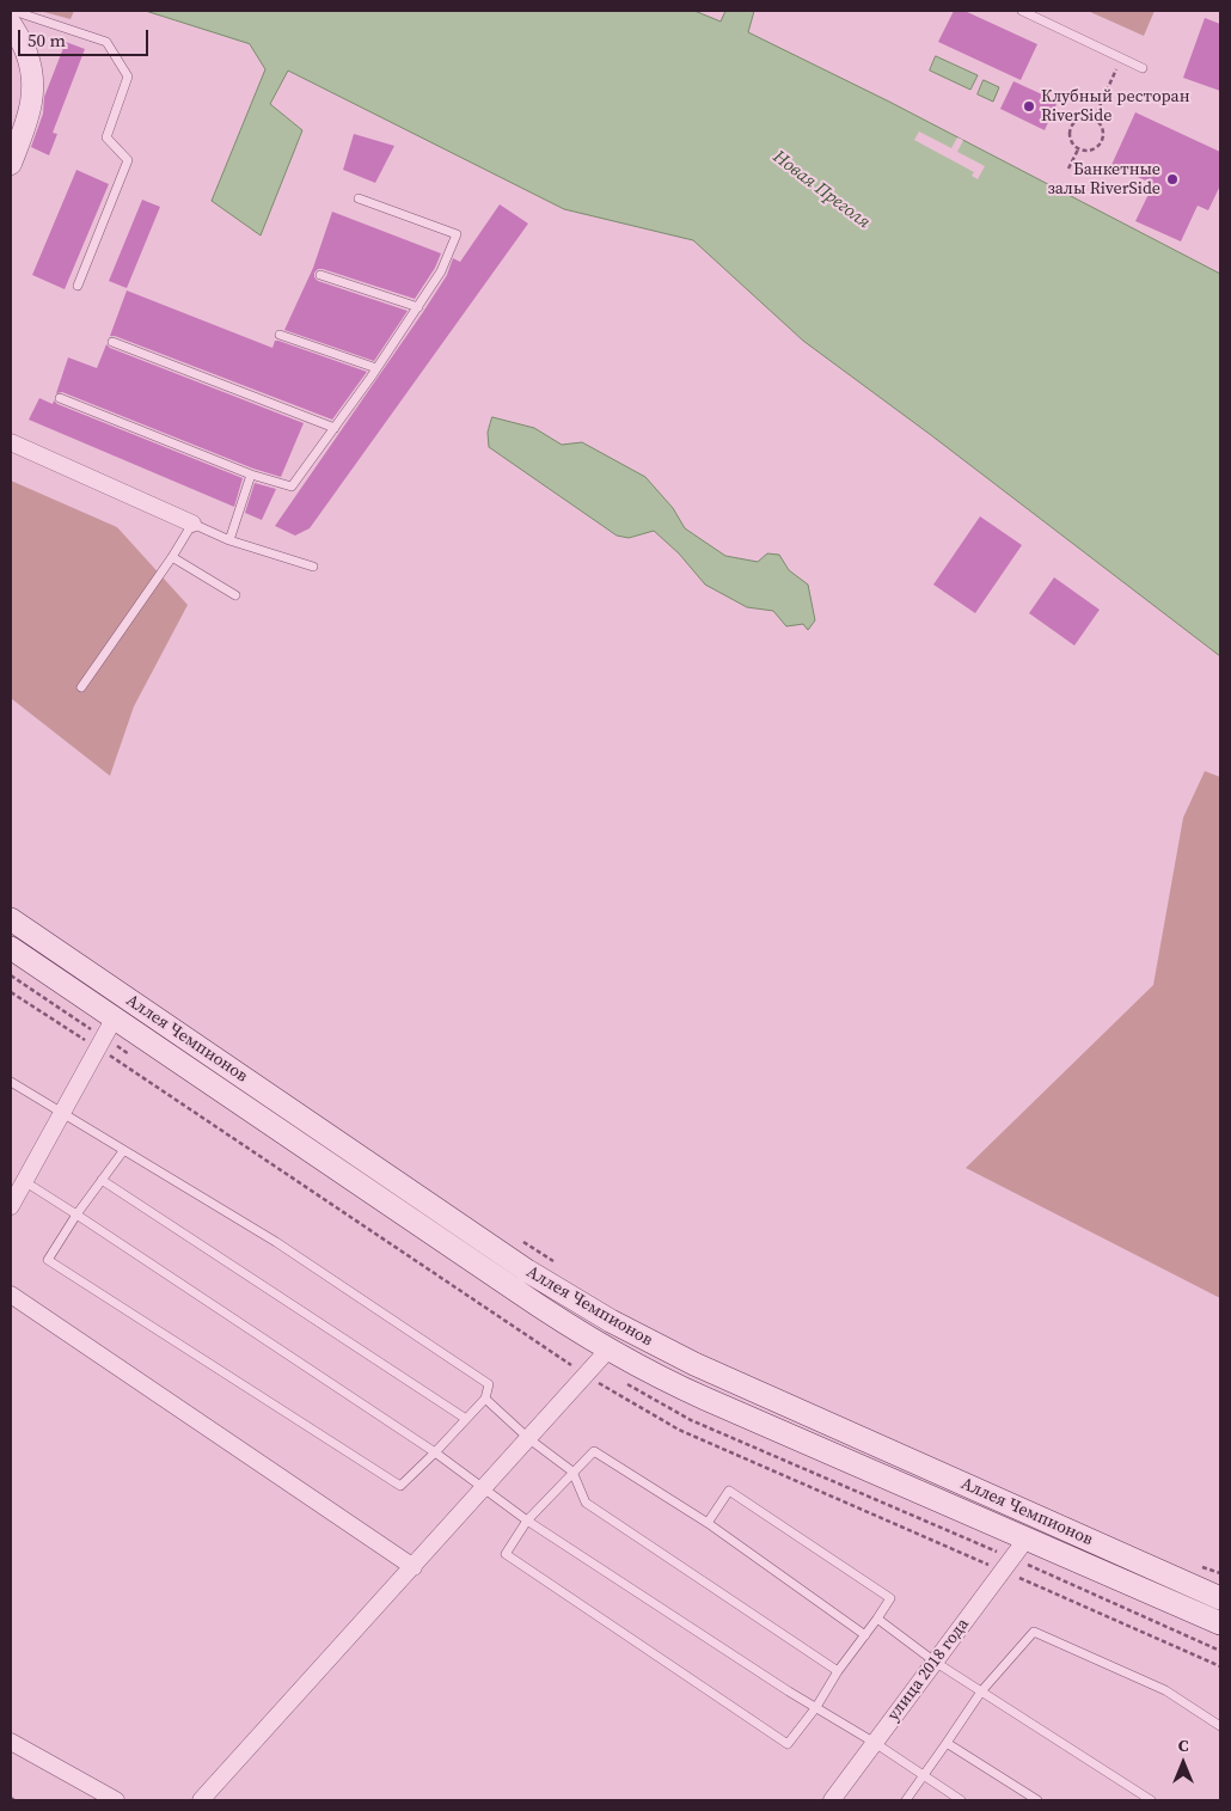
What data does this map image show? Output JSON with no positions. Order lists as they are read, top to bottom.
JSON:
{
  "streets": {
    "main road": ["Аллея Чемпионов"],
    "street": ["улица 2018 года"]
  },
  "crossings": [
    ["Аллея Чемпионов", "улица 2018 года"]
  ],
  "water": ["Новая Преголя"],
  "places": ["Клубный ресторан RiverSide", "Банкетные залы RiverSide"],
  "scale_bar": "50 m",
  "north": "top"
}
